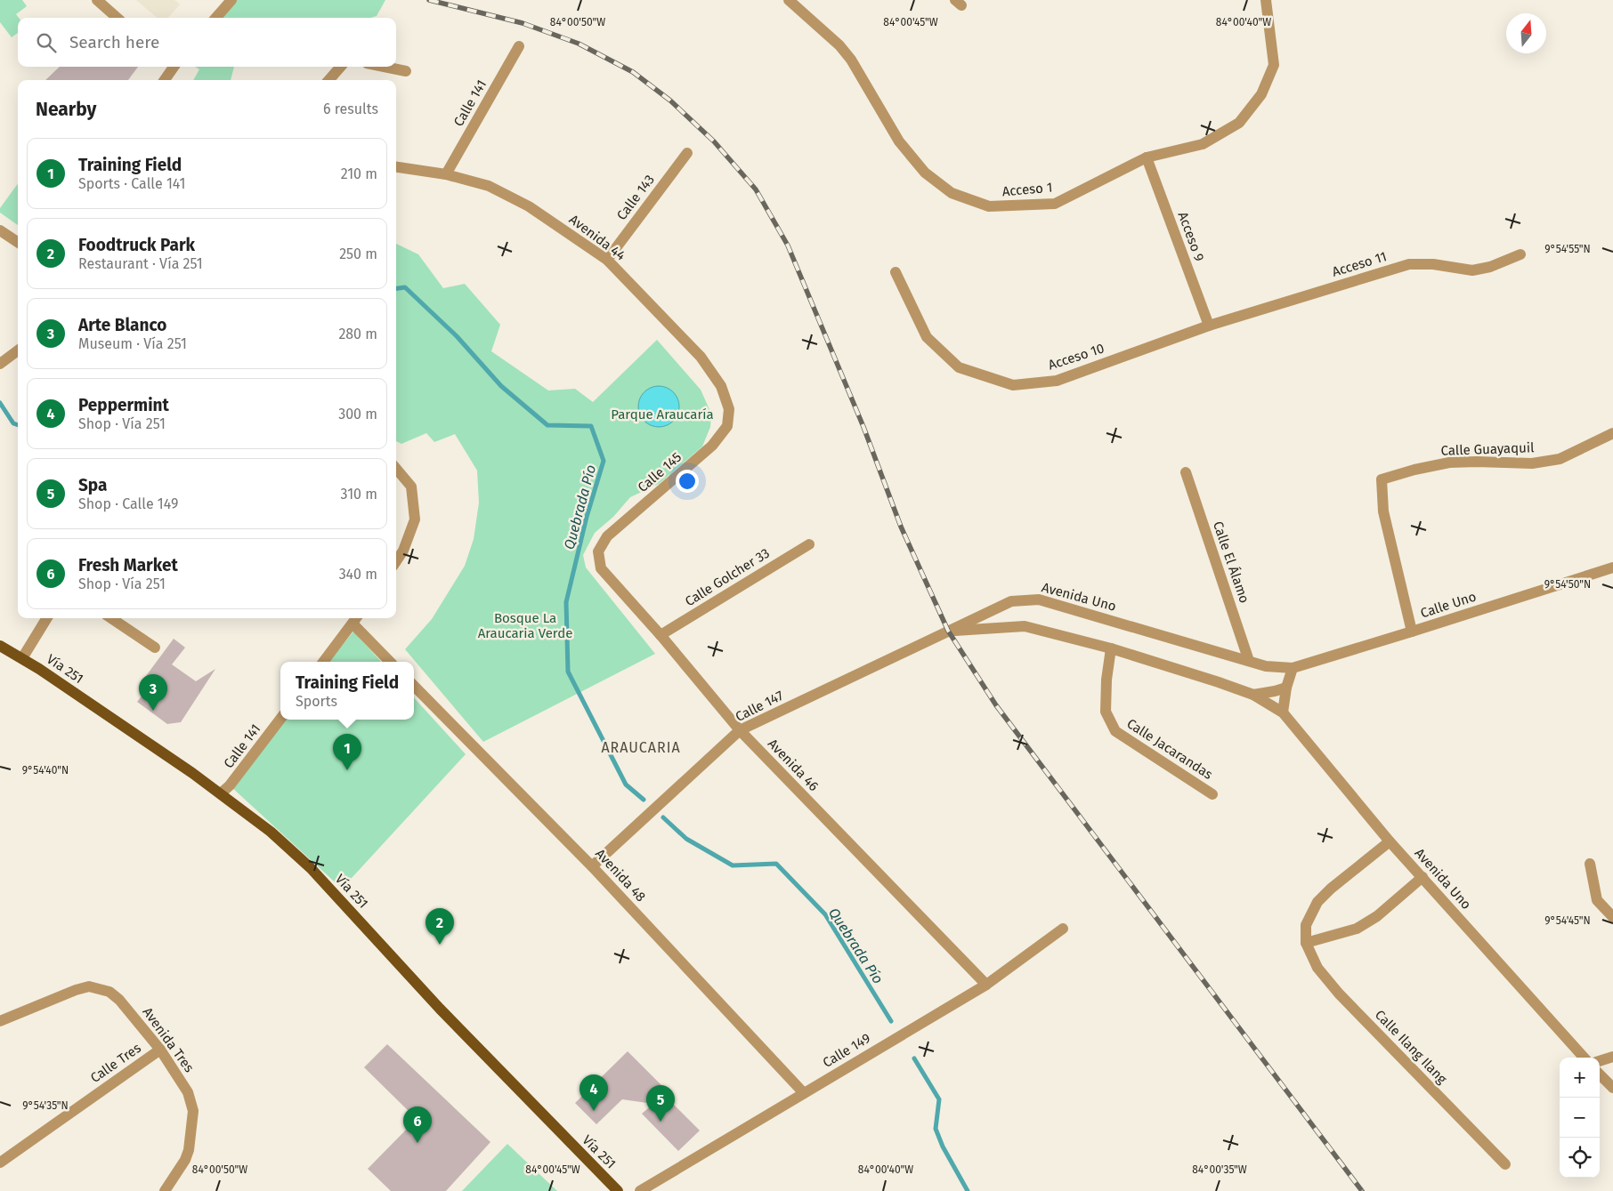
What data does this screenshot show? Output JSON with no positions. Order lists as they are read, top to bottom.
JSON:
{
  "streets": {
    "main road": ["Vía 251"],
    "street": [
      "Calle 141",
      "Acceso 1",
      "Calle 143",
      "Acceso 9",
      "Avenida 44",
      "Acceso 11",
      "Acceso 10",
      "Calle Guayaquil",
      "Calle 145",
      "Calle El Álamo",
      "Calle Golcher 33",
      "Avenida Uno",
      "Calle Uno",
      "Calle 147",
      "Calle Jacarandas",
      "Avenida 46",
      "Avenida 48",
      "Avenida Tres",
      "Calle Ilang Ilang",
      "Calle 149",
      "Calle Tres"
    ]
  },
  "crossings": [
    ["Calle 141", "Avenida 44"],
    ["Calle 141", "Vía 251"],
    ["Acceso 1", "Acceso 9"],
    ["Calle 143", "Avenida 44"],
    ["Acceso 9", "Acceso 11"],
    ["Acceso 9", "Acceso 10"],
    ["Avenida 44", "Calle 145"],
    ["Acceso 11", "Acceso 10"],
    ["Calle Guayaquil", "Calle Uno"],
    ["Calle 145", "Avenida 46"],
    ["Calle El Álamo", "Avenida Uno"],
    ["Calle Golcher 33", "Avenida 46"],
    ["Avenida Uno", "Calle Uno"],
    ["Avenida Uno", "Calle 147"],
    ["Avenida Uno", "Calle Jacarandas"],
    ["Calle 147", "Avenida 46"],
    ["Calle 147", "Avenida 48"],
    ["Avenida 46", "Calle 149"],
    ["Avenida 48", "Calle 149"],
    ["Avenida Tres", "Calle Tres"]
  ],
  "districts": ["ARAUCARIA"],
  "water": ["Quebrada Pío"],
  "parks": ["Parque Araucaría", "Bosque La Araucaria Verde"],
  "north": "top",
  "page": {
    "search": "Search here",
    "heading": ["Nearby", "6 results"],
    "list": [
      {
        "mark": "1",
        "name": "Training Field",
        "note": "Sports · Calle 141",
        "value": "210 m"
      },
      {
        "mark": "2",
        "name": "Foodtruck Park",
        "note": "Restaurant · Vía 251",
        "value": "250 m"
      },
      {
        "mark": "3",
        "name": "Arte Blanco",
        "note": "Museum · Vía 251",
        "value": "280 m"
      },
      {
        "mark": "4",
        "name": "Peppermint",
        "note": "Shop · Vía 251",
        "value": "300 m"
      },
      {
        "mark": "5",
        "name": "Spa",
        "note": "Shop · Calle 149",
        "value": "310 m"
      },
      {
        "mark": "6",
        "name": "Fresh Market",
        "note": "Shop · Vía 251",
        "value": "340 m"
      }
    ],
    "popup": ["Training Field", "Sports"],
    "pins": [
      "3",
      "1",
      "2",
      "4",
      "5",
      "6"
    ],
    "map_buttons": ["+", "−"]
  },
  "coordinates": [
    "84°00'50\"W",
    "84°00'45\"W",
    "84°00'40\"W",
    "9°54'55\"N",
    "9°54'50\"N",
    "9°54'40\"N",
    "9°54'45\"N",
    "9°54'35\"N",
    "84°00'35\"W"
  ]
}
